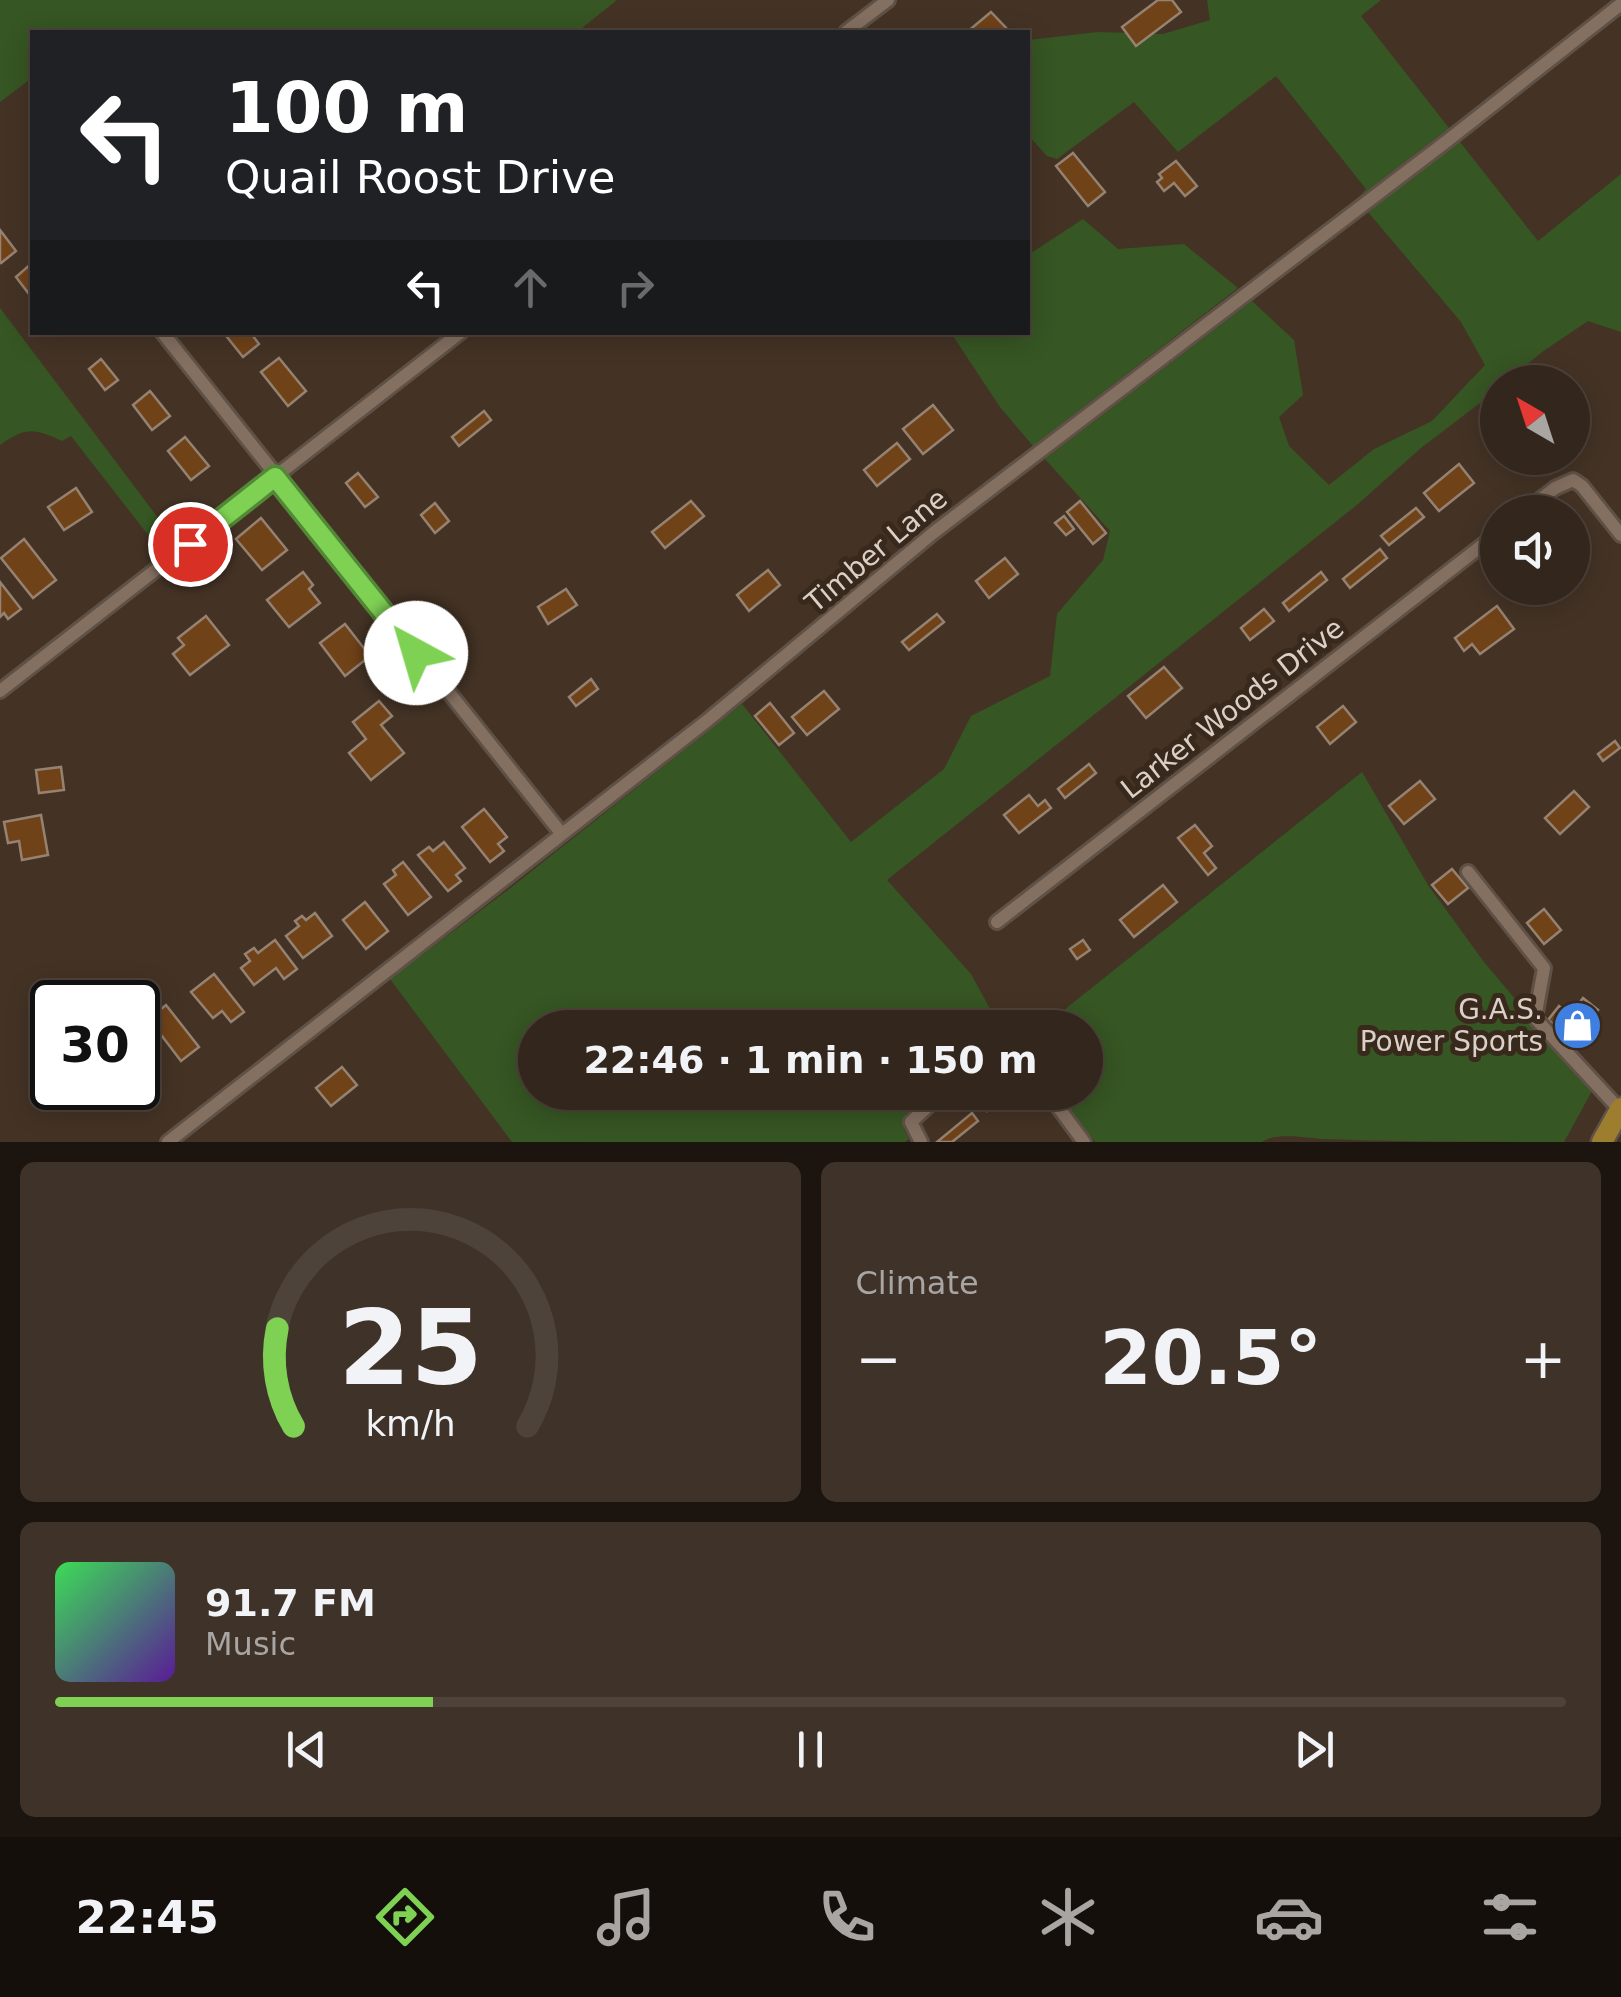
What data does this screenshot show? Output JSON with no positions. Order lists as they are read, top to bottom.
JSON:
{
  "streets": {
    "street": ["Timber Lane", "Larker Woods Drive"]
  },
  "places": {
    "shop": ["G.A.S. Power Sports"]
  },
  "north": "top left",
  "page": {
    "turn": ["100 m", "Quail Roost Drive"],
    "limit": "30",
    "trip": "22:46 · 1 min · 150 m",
    "tile": "Climate",
    "heat": ["−", "20.5°", "+"],
    "song": ["91.7 FM", "Music"],
    "tabs": "22:45",
    "gauge": ["25", "km/h"]
  }
}
